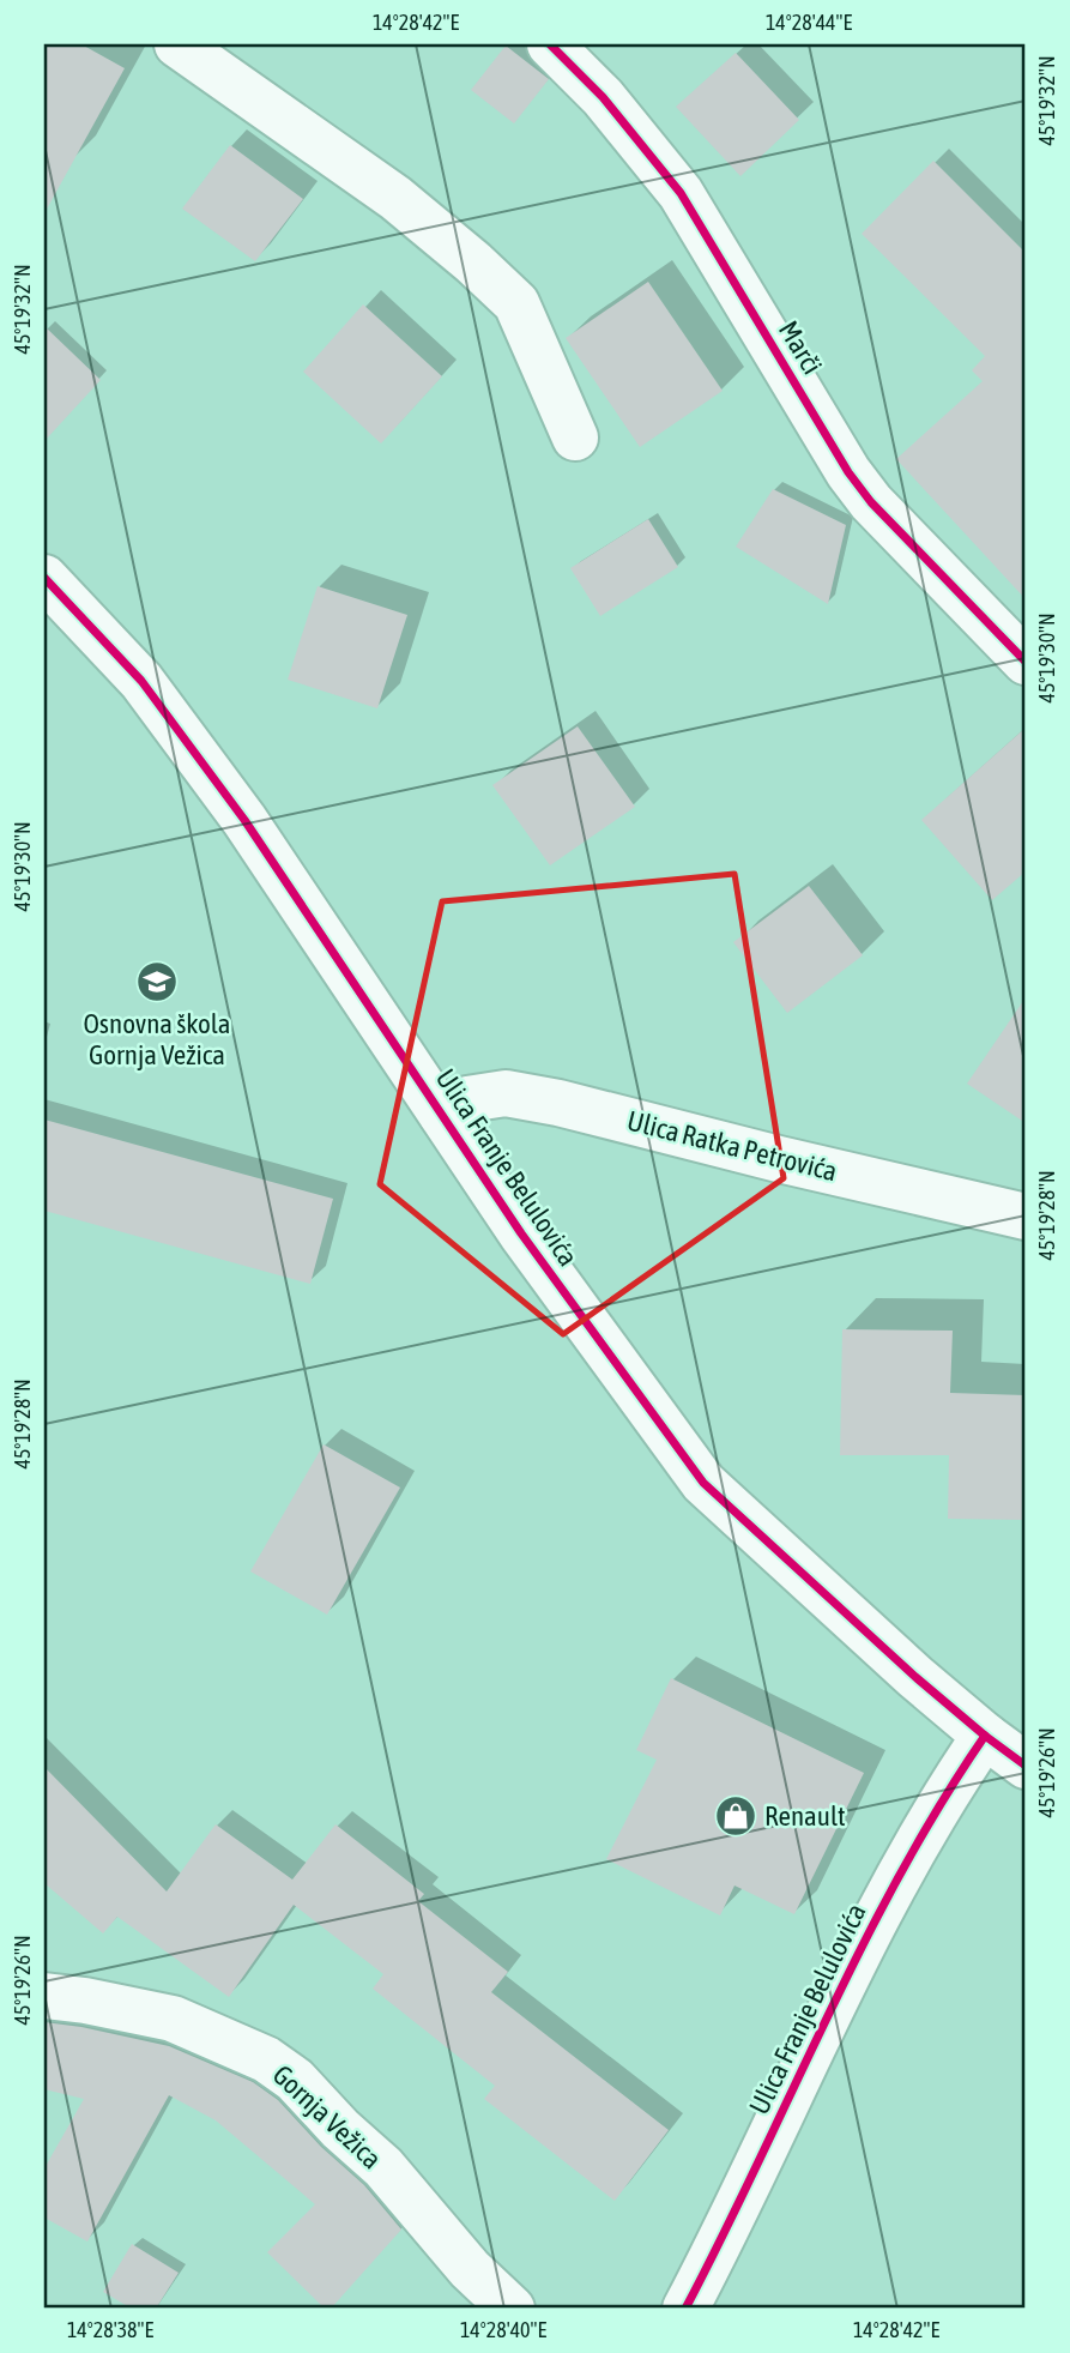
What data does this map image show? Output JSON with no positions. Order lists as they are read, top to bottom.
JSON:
{
  "streets": {
    "street": [
      "Marči",
      "Ulica Ratka Petrovića",
      "Ulica Franje Belulovića",
      "Gornja Vežica"
    ]
  },
  "crossings": [
    ["Ulica Ratka Petrovića", "Ulica Franje Belulovića"]
  ],
  "places": {
    "school or university": ["Osnovna škola Gornja Vežica"],
    "shop": ["Renault"]
  },
  "coordinates": [
    "14°28'42\"E",
    "14°28'44\"E",
    "45°19'32\"N",
    "45°19'30\"N",
    "45°19'28\"N",
    "45°19'26\"N",
    "14°28'38\"E",
    "14°28'40\"E"
  ]
}
